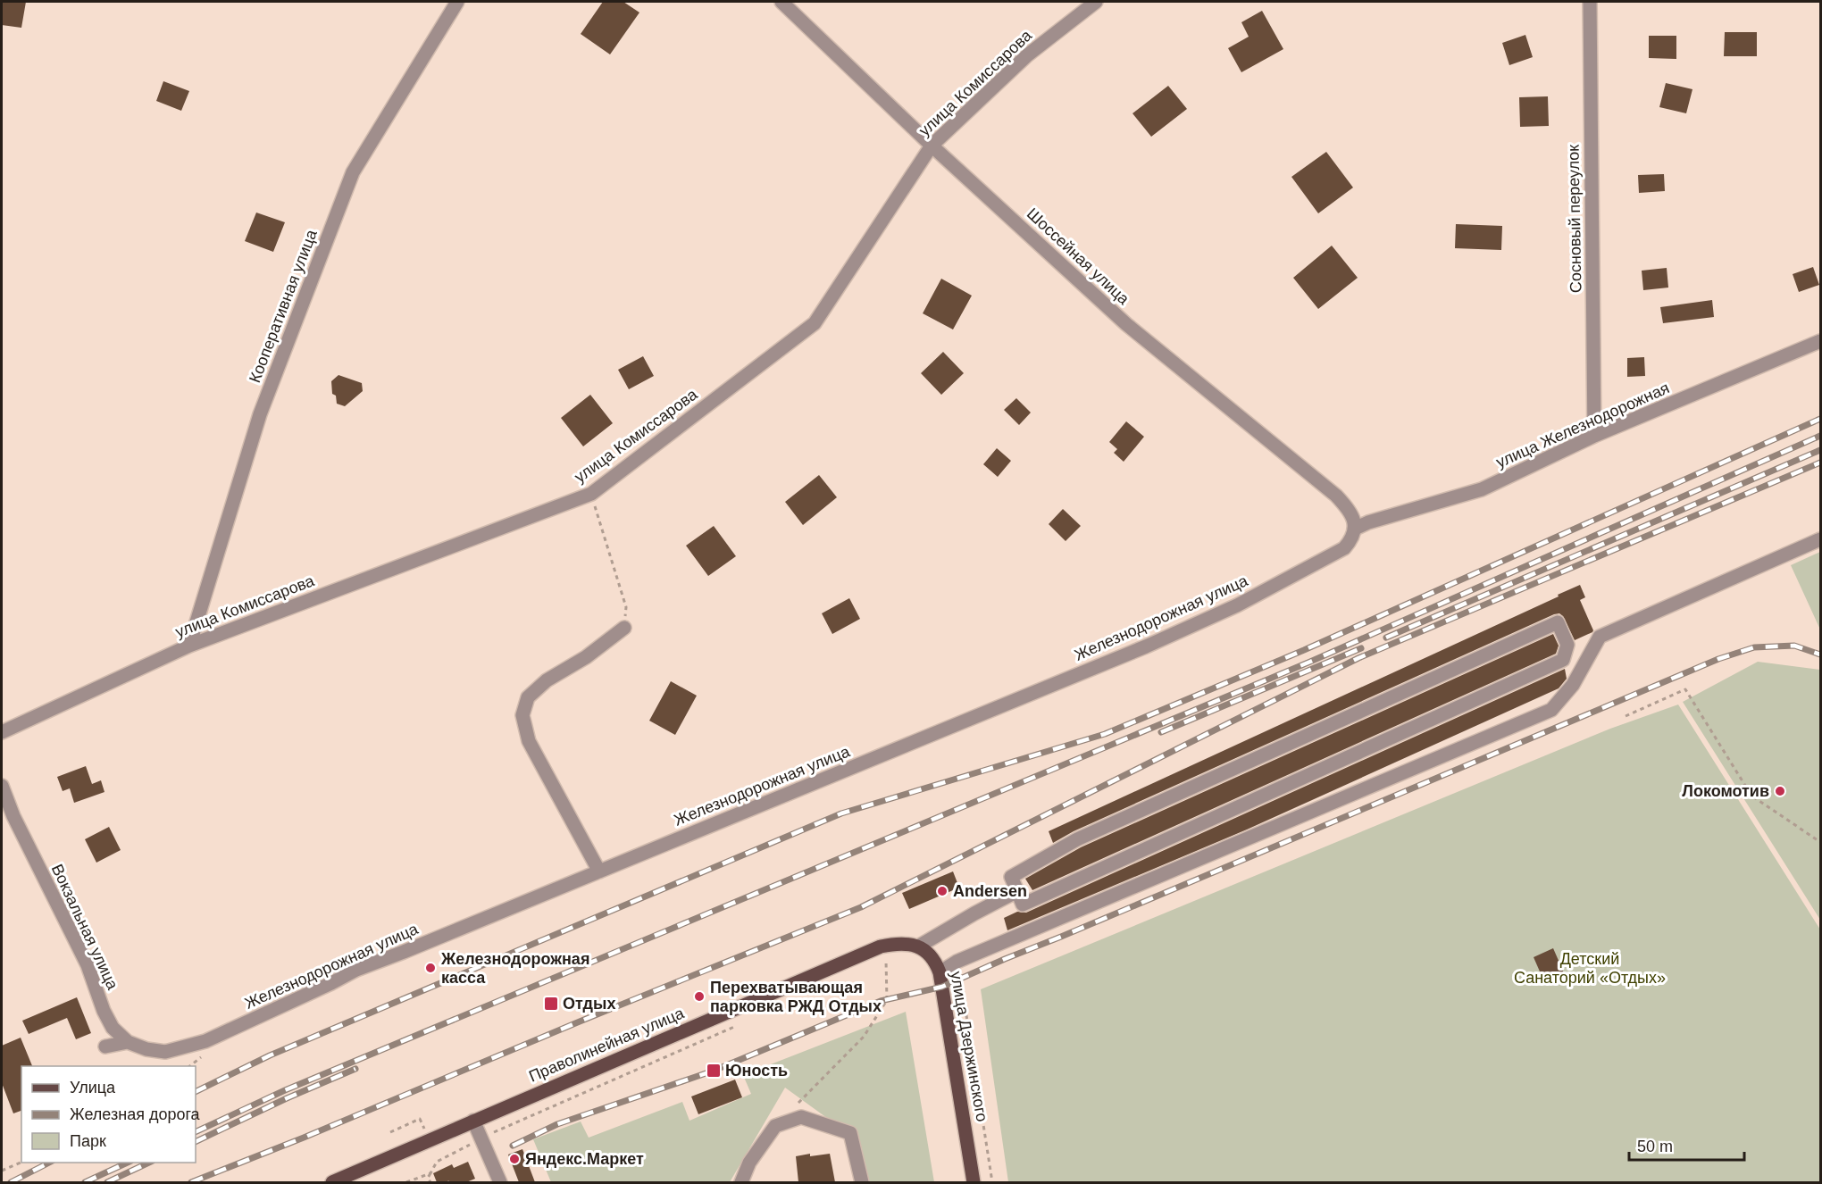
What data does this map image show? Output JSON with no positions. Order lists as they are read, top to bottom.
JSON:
{
  "streets": {
    "main road": ["Праволинейная улица", "улица Дзержинского"],
    "street": [
      "улица Комиссарова",
      "Сосновый переулок",
      "Шоссейная улица",
      "Кооперативная улица",
      "улица Железнодорожная",
      "Железнодорожная улица",
      "Вокзальная улица"
    ]
  },
  "crossings": [
    ["улица Комиссарова", "Шоссейная улица"],
    ["улица Комиссарова", "Кооперативная улица"],
    ["Сосновый переулок", "улица Железнодорожная"],
    ["Шоссейная улица", "улица Железнодорожная"],
    ["Шоссейная улица", "Железнодорожная улица"],
    ["улица Железнодорожная", "Железнодорожная улица"],
    ["Железнодорожная улица", "Вокзальная улица"],
    ["Праволинейная улица", "улица Дзержинского"]
  ],
  "parks": ["Детский Санаторий «Отдых»"],
  "places": {
    "other": [
      "Локомотив",
      "Andersen",
      "Железнодорожная касса",
      "Перехватывающая парковка РЖД Отдых",
      "Яндекс.Маркет"
    ],
    "transit": ["Отдых", "Юность"]
  },
  "legend": ["Улица", "Железная дорога", "Парк"],
  "scale_bar": "50 m"
}
